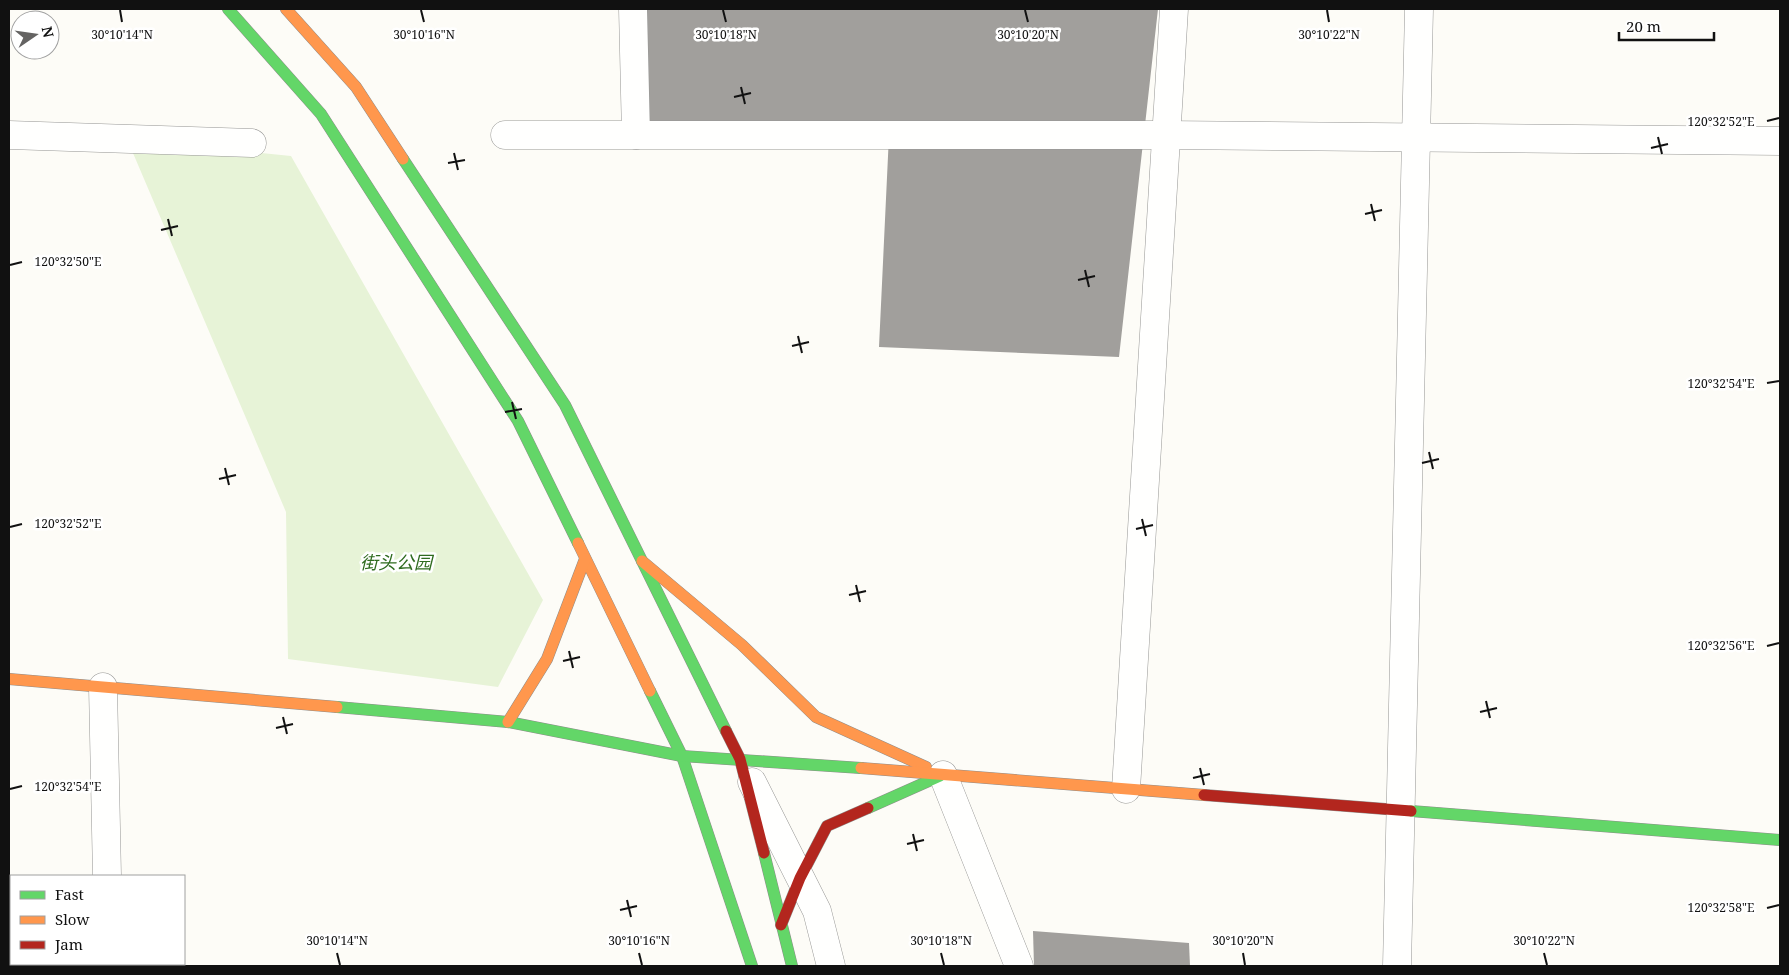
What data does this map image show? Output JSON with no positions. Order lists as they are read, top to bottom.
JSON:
{
  "parks": ["街头公园"],
  "legend": ["Fast", "Slow", "Jam"],
  "scale_bar": "20 m",
  "north": "right",
  "coordinates": [
    "30°10'14\"N",
    "30°10'16\"N",
    "30°10'18\"N",
    "30°10'20\"N",
    "30°10'22\"N",
    "120°32'52\"E",
    "120°32'50\"E",
    "120°32'54\"E",
    "120°32'56\"E",
    "120°32'58\"E"
  ]
}
